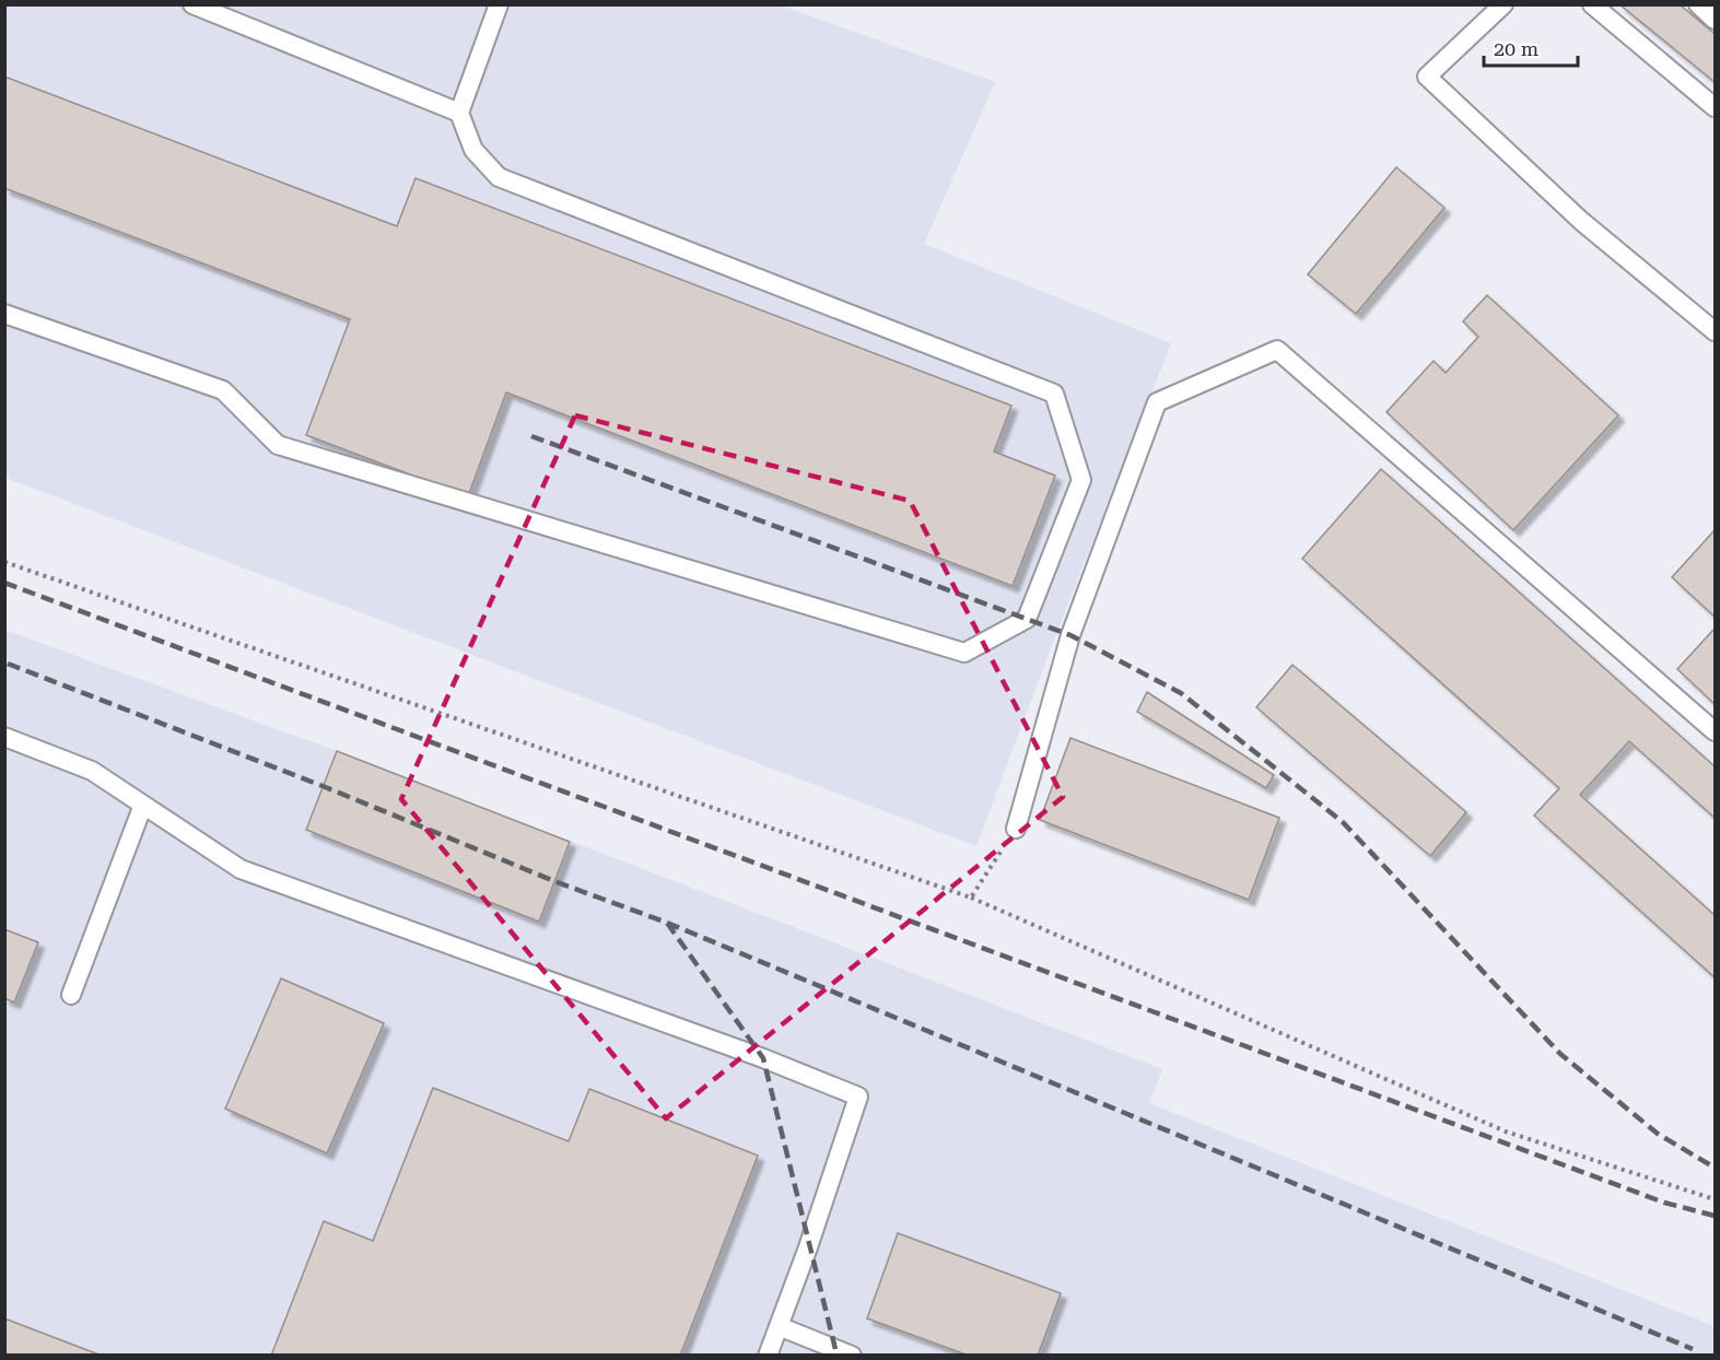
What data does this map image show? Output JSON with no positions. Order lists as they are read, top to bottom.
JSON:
{
  "scale_bar": "20 m"
}
